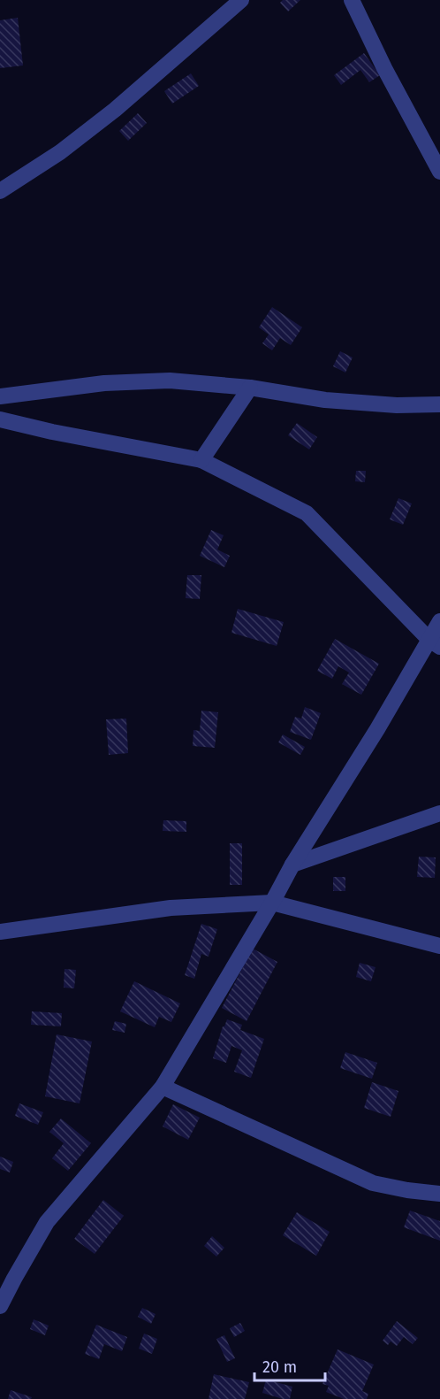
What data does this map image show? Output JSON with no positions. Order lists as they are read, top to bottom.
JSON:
{
  "scale_bar": "20 m"
}
